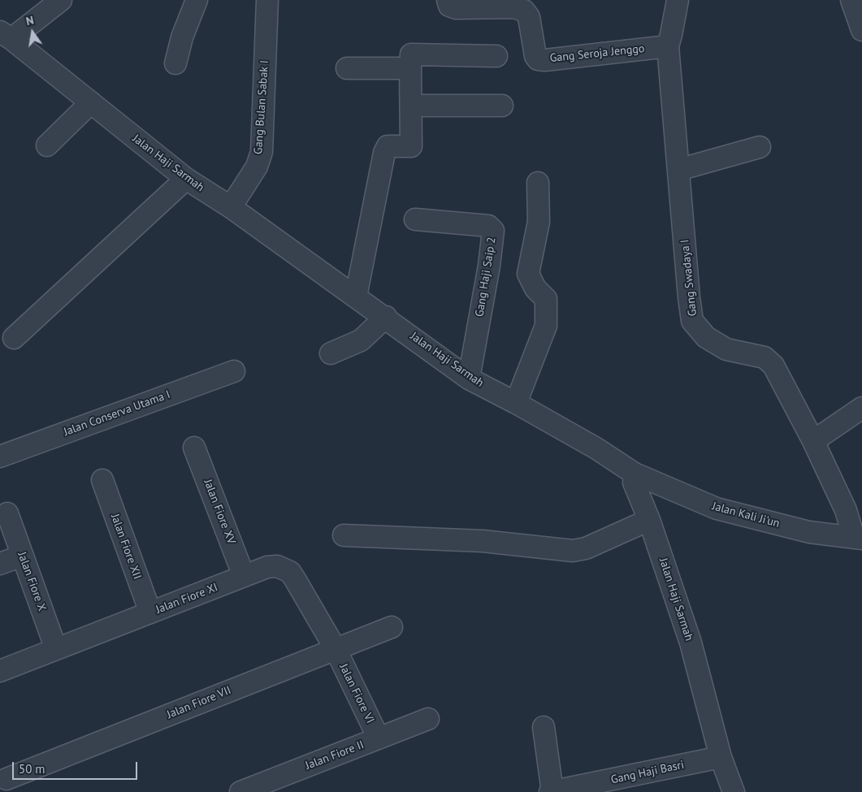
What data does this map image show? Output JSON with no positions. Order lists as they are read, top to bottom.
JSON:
{
  "streets": {
    "street": [
      "Gang Seroja Jenggo",
      "Gang Bulan Sabak I",
      "Jalan Haji Sarmah",
      "Gang Haji Saip 2",
      "Gang Swadaya I",
      "Jalan Conserva Utama I",
      "Jalan Fiore XV",
      "Jalan Kali Ji'un",
      "Jalan Fiore XII",
      "Jalan Fiore X",
      "Jalan Fiore XI",
      "Jalan Fiore VI",
      "Jalan Fiore VII",
      "Jalan Fiore II",
      "Gang Haji Basri"
    ]
  },
  "crossings": [
    ["Gang Seroja Jenggo", "Gang Swadaya I"],
    ["Gang Bulan Sabak I", "Jalan Haji Sarmah"],
    ["Jalan Haji Sarmah", "Gang Haji Saip 2"],
    ["Jalan Haji Sarmah", "Jalan Kali Ji'un"],
    ["Jalan Haji Sarmah", "Gang Haji Basri"],
    ["Gang Swadaya I", "Jalan Kali Ji'un"],
    ["Jalan Fiore XV", "Jalan Fiore XI"],
    ["Jalan Fiore XII", "Jalan Fiore XI"],
    ["Jalan Fiore X", "Jalan Fiore XI"],
    ["Jalan Fiore XI", "Jalan Fiore VI"],
    ["Jalan Fiore XI", "Jalan Fiore VII"],
    ["Jalan Fiore VI", "Jalan Fiore VII"],
    ["Jalan Fiore VI", "Jalan Fiore II"]
  ],
  "scale_bar": "50 m",
  "north": "top"
}
